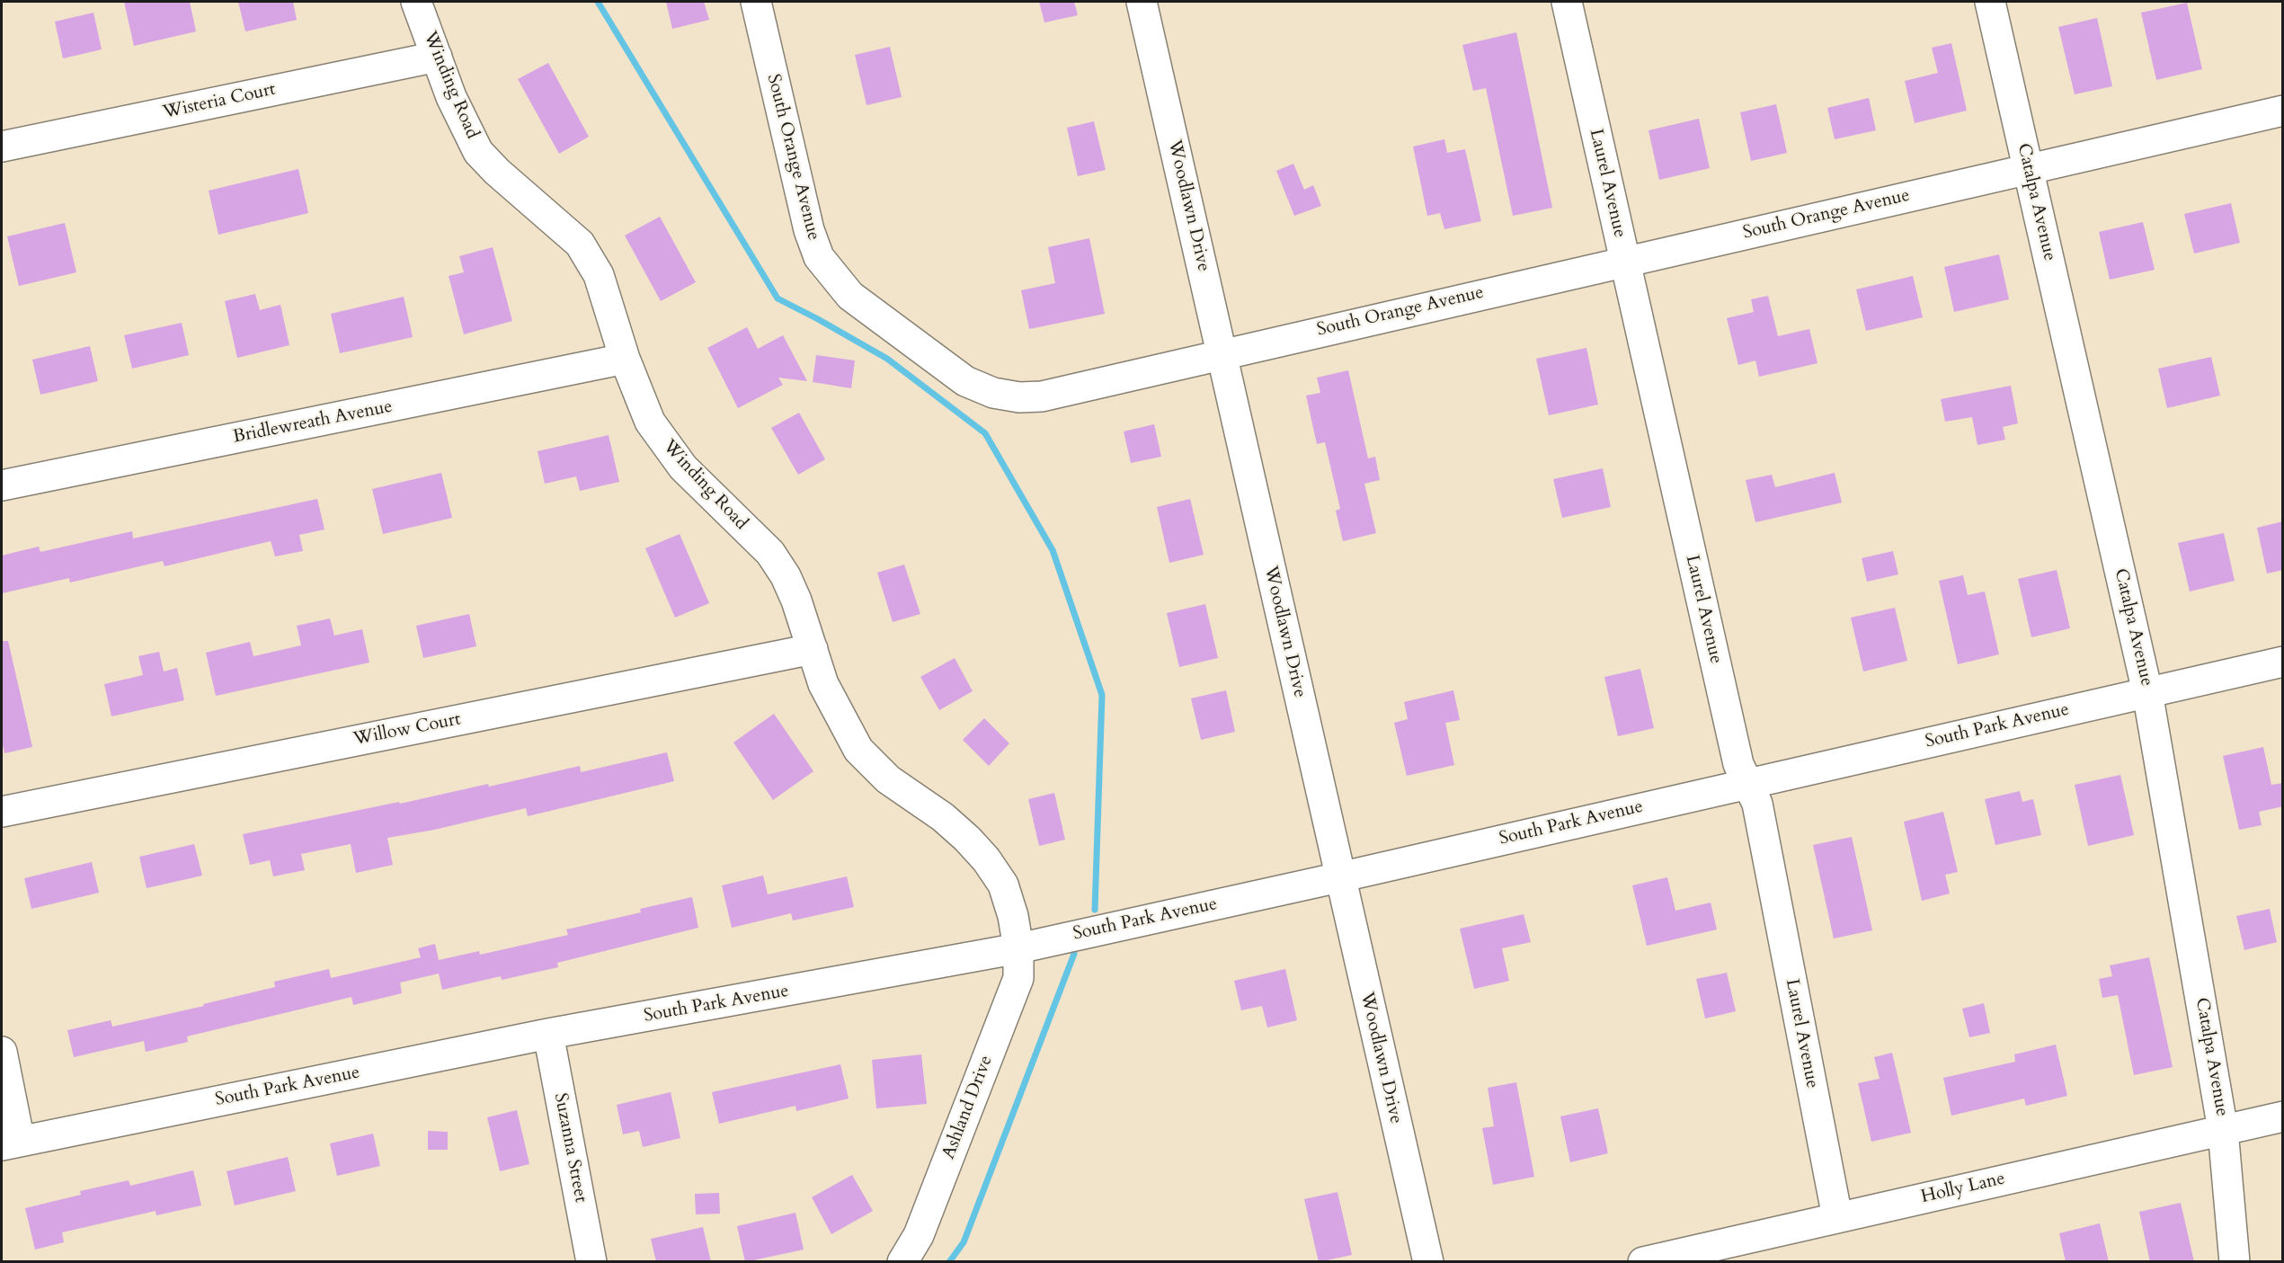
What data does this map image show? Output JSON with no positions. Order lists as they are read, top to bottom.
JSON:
{
  "streets": {
    "street": [
      "Winding Road",
      "Wisteria Court",
      "South Orange Avenue",
      "Laurel Avenue",
      "Catalpa Avenue",
      "Woodlawn Drive",
      "Bridlewreath Avenue",
      "South Park Avenue",
      "Willow Court",
      "Ashland Drive",
      "Suzanna Street",
      "Holly Lane"
    ]
  },
  "crossings": [
    ["Winding Road", "Wisteria Court"],
    ["Winding Road", "Bridlewreath Avenue"],
    ["Winding Road", "South Park Avenue"],
    ["Winding Road", "Willow Court"],
    ["Winding Road", "Ashland Drive"],
    ["South Orange Avenue", "Laurel Avenue"],
    ["South Orange Avenue", "Catalpa Avenue"],
    ["South Orange Avenue", "Woodlawn Drive"],
    ["Laurel Avenue", "South Park Avenue"],
    ["Laurel Avenue", "Holly Lane"],
    ["Catalpa Avenue", "South Park Avenue"],
    ["Catalpa Avenue", "Holly Lane"],
    ["Woodlawn Drive", "South Park Avenue"],
    ["South Park Avenue", "Ashland Drive"],
    ["South Park Avenue", "Suzanna Street"]
  ]
}
